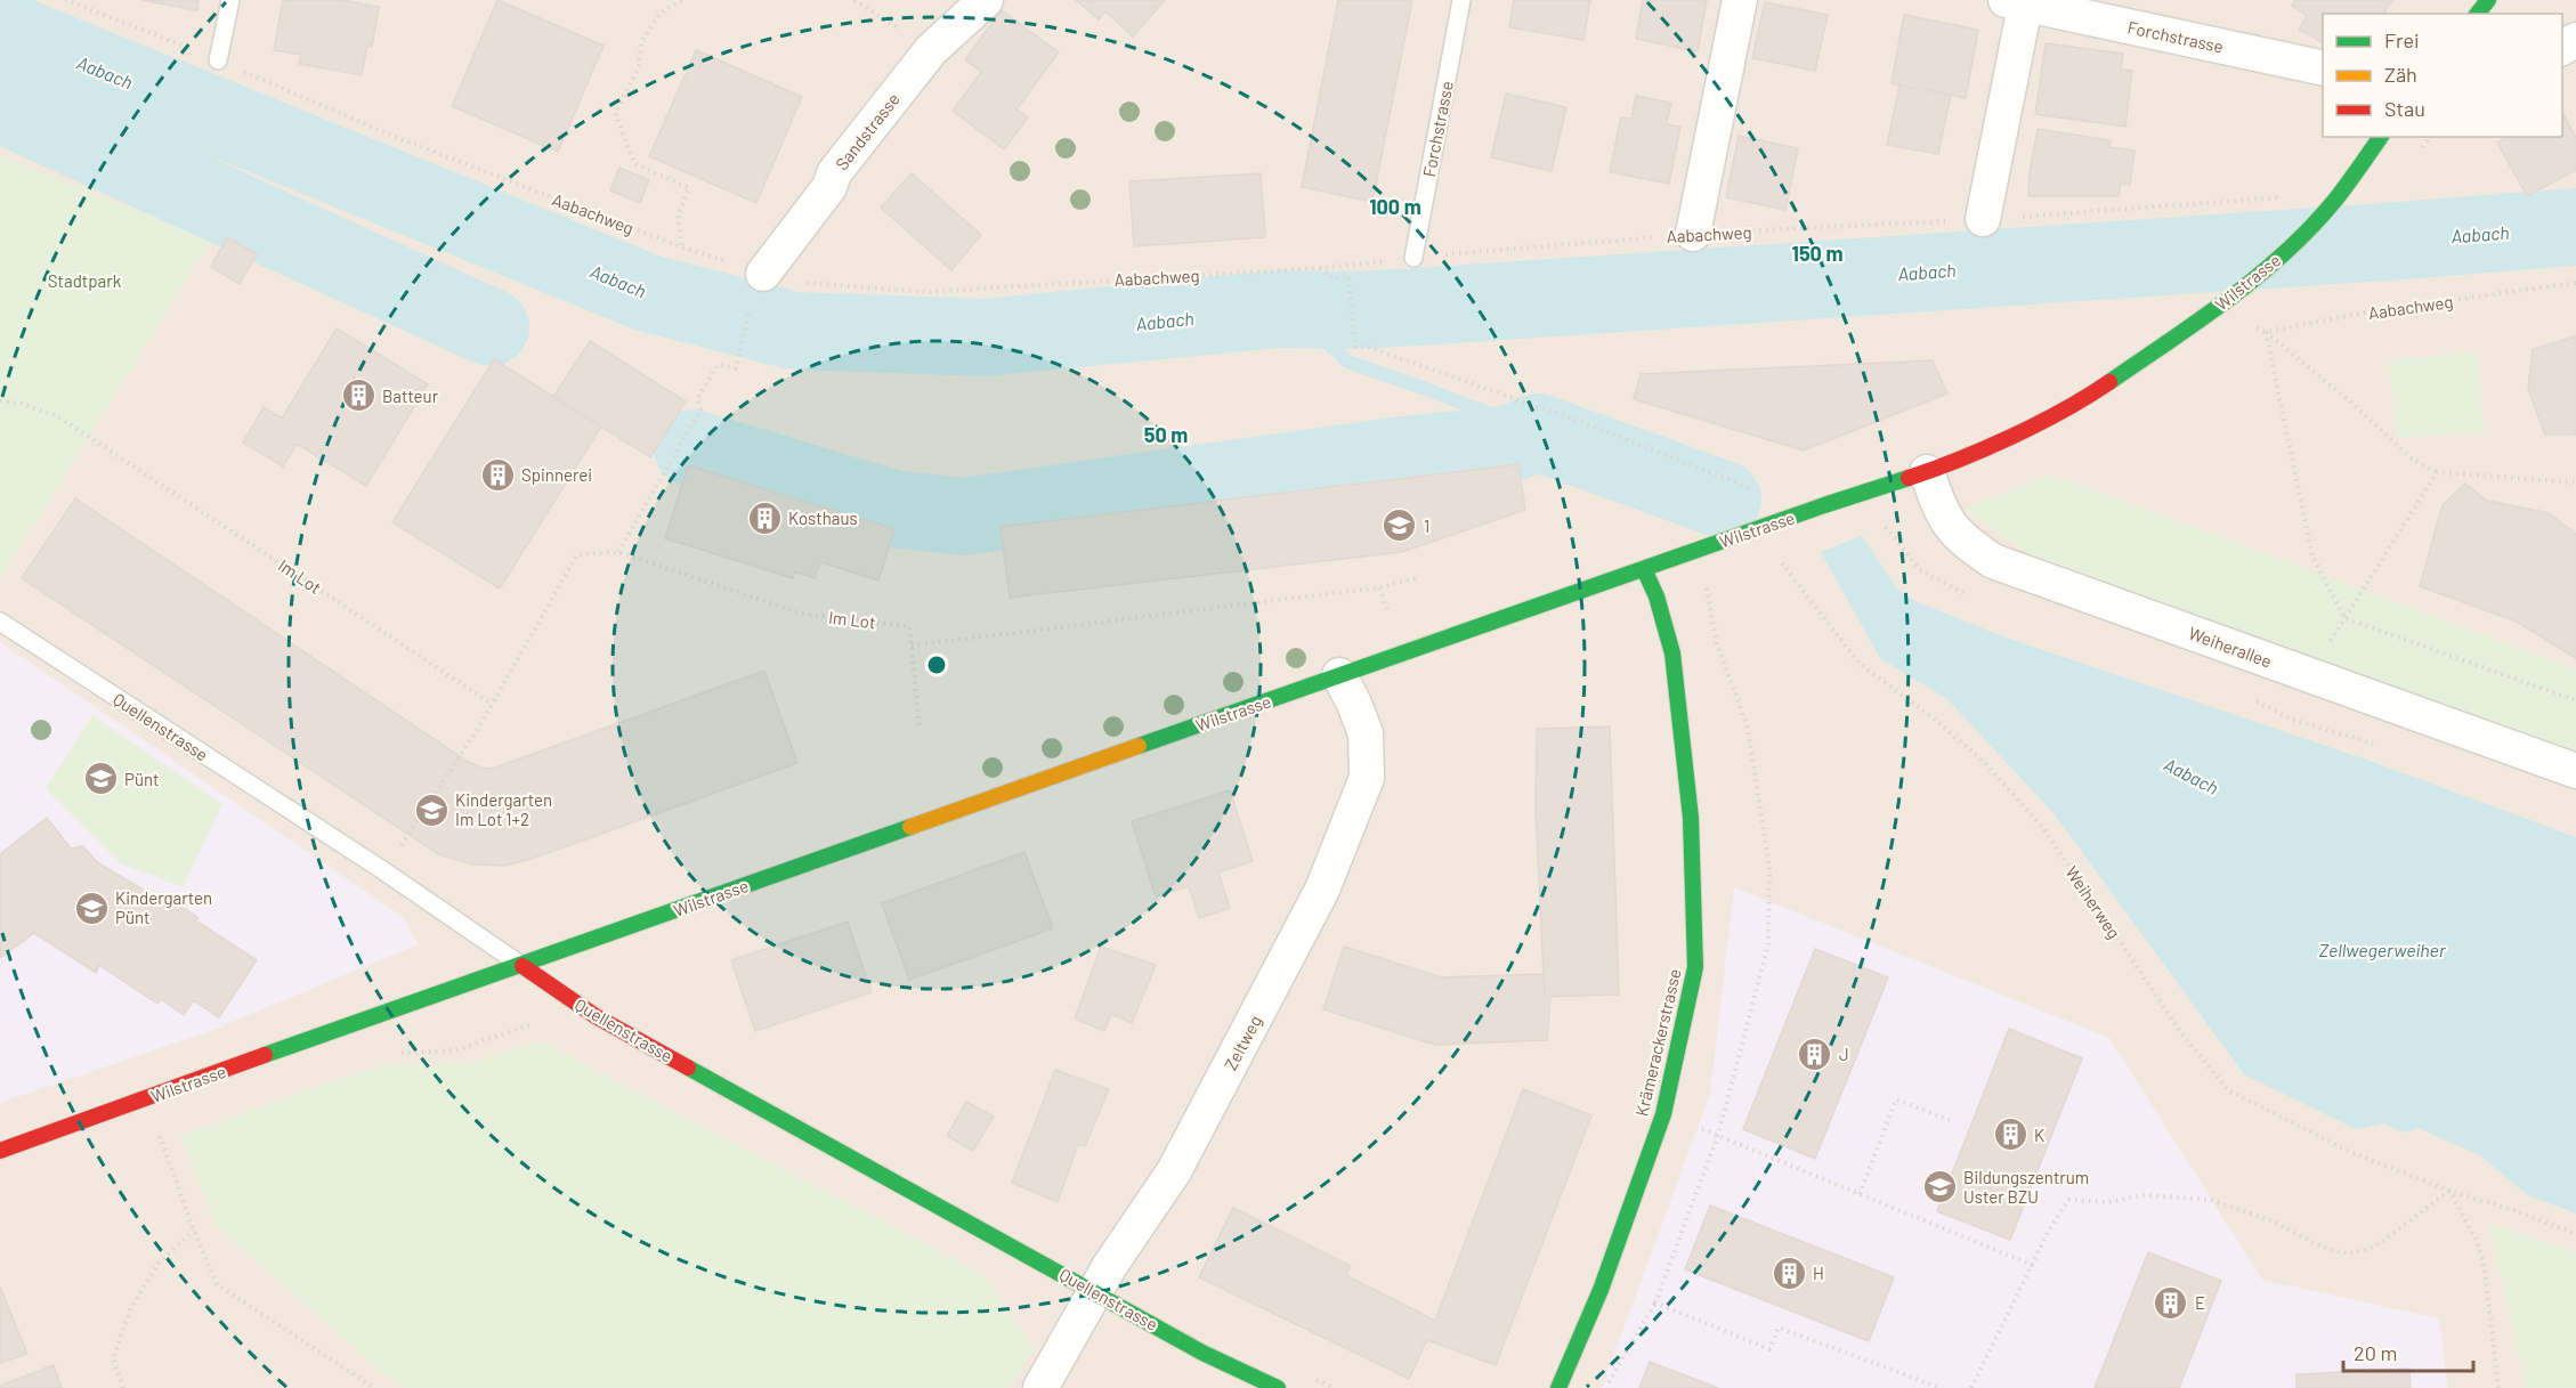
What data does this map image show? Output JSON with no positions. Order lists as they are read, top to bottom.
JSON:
{
  "streets": {
    "street": [
      "Forchstrasse",
      "Sandstrasse",
      "Wilstrasse",
      "Weiherallee",
      "Quellenstrasse",
      "Zeltweg",
      "Krämerackerstrasse"
    ],
    "path": ["Aabachweg", "Im Lot", "Weiherweg"]
  },
  "crossings": [
    ["Forchstrasse", "Aabachweg"],
    ["Sandstrasse", "Aabachweg"],
    ["Wilstrasse", "Weiherallee"],
    ["Wilstrasse", "Quellenstrasse"],
    ["Wilstrasse", "Zeltweg"],
    ["Wilstrasse", "Krämerackerstrasse"],
    ["Im Lot", "Quellenstrasse"],
    ["Quellenstrasse", "Zeltweg"]
  ],
  "water": ["Aabach", "Zellwegerweiher"],
  "parks": ["Stadtpark"],
  "places": {
    "building": [
      "Batteur",
      "Spinnerei",
      "Kosthaus",
      "J",
      "K",
      "H",
      "E"
    ],
    "school or university": [
      "1",
      "Pünt",
      "Kindergarten Im Lot 1+2",
      "Kindergarten Pünt",
      "Bildungszentrum Uster BZU"
    ]
  },
  "legend": ["Frei", "Zäh", "Stau"],
  "scale_bar": "20 m",
  "rings": ["100 m", "150 m", "50 m"]
}
